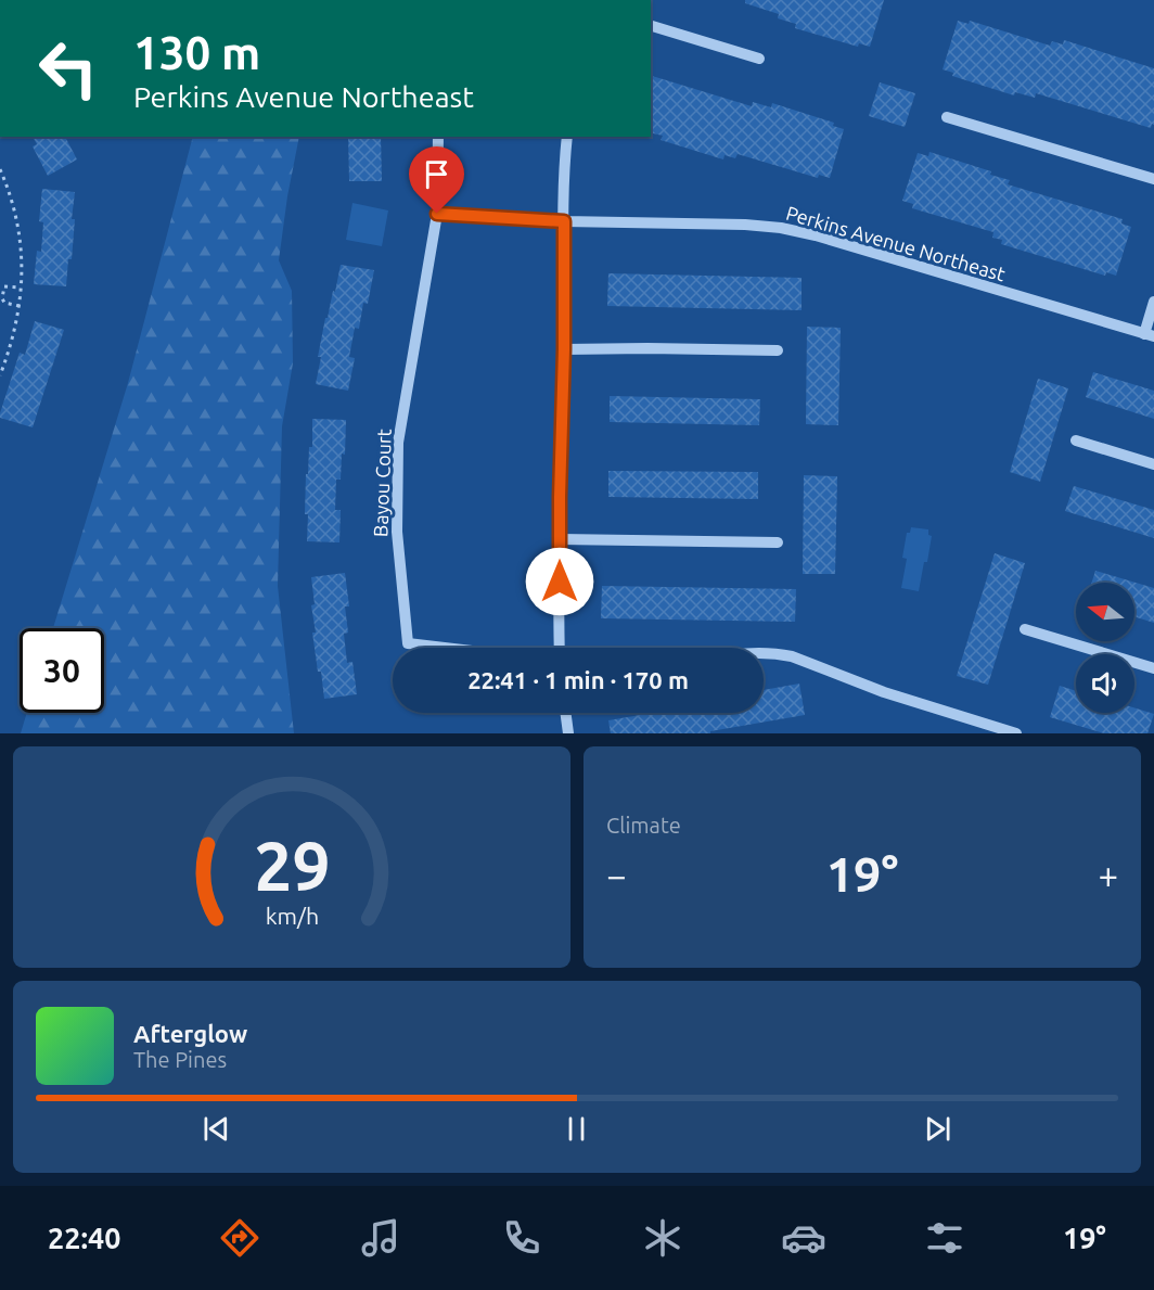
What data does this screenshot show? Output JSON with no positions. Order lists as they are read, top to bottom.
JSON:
{
  "streets": {
    "street": ["Perkins Avenue Northeast", "Bayou Court"]
  },
  "crossings": [
    ["Perkins Avenue Northeast", "Bayou Court"]
  ],
  "north": "left",
  "page": {
    "turn": ["130 m", "Perkins Avenue Northeast"],
    "limit": "30",
    "trip": "22:41 · 1 min · 170 m",
    "tile": "Climate",
    "heat": ["−", "19°", "+"],
    "song": ["Afterglow", "The Pines"],
    "tabs": ["22:40", "19°"],
    "gauge": ["29", "km/h"]
  }
}
